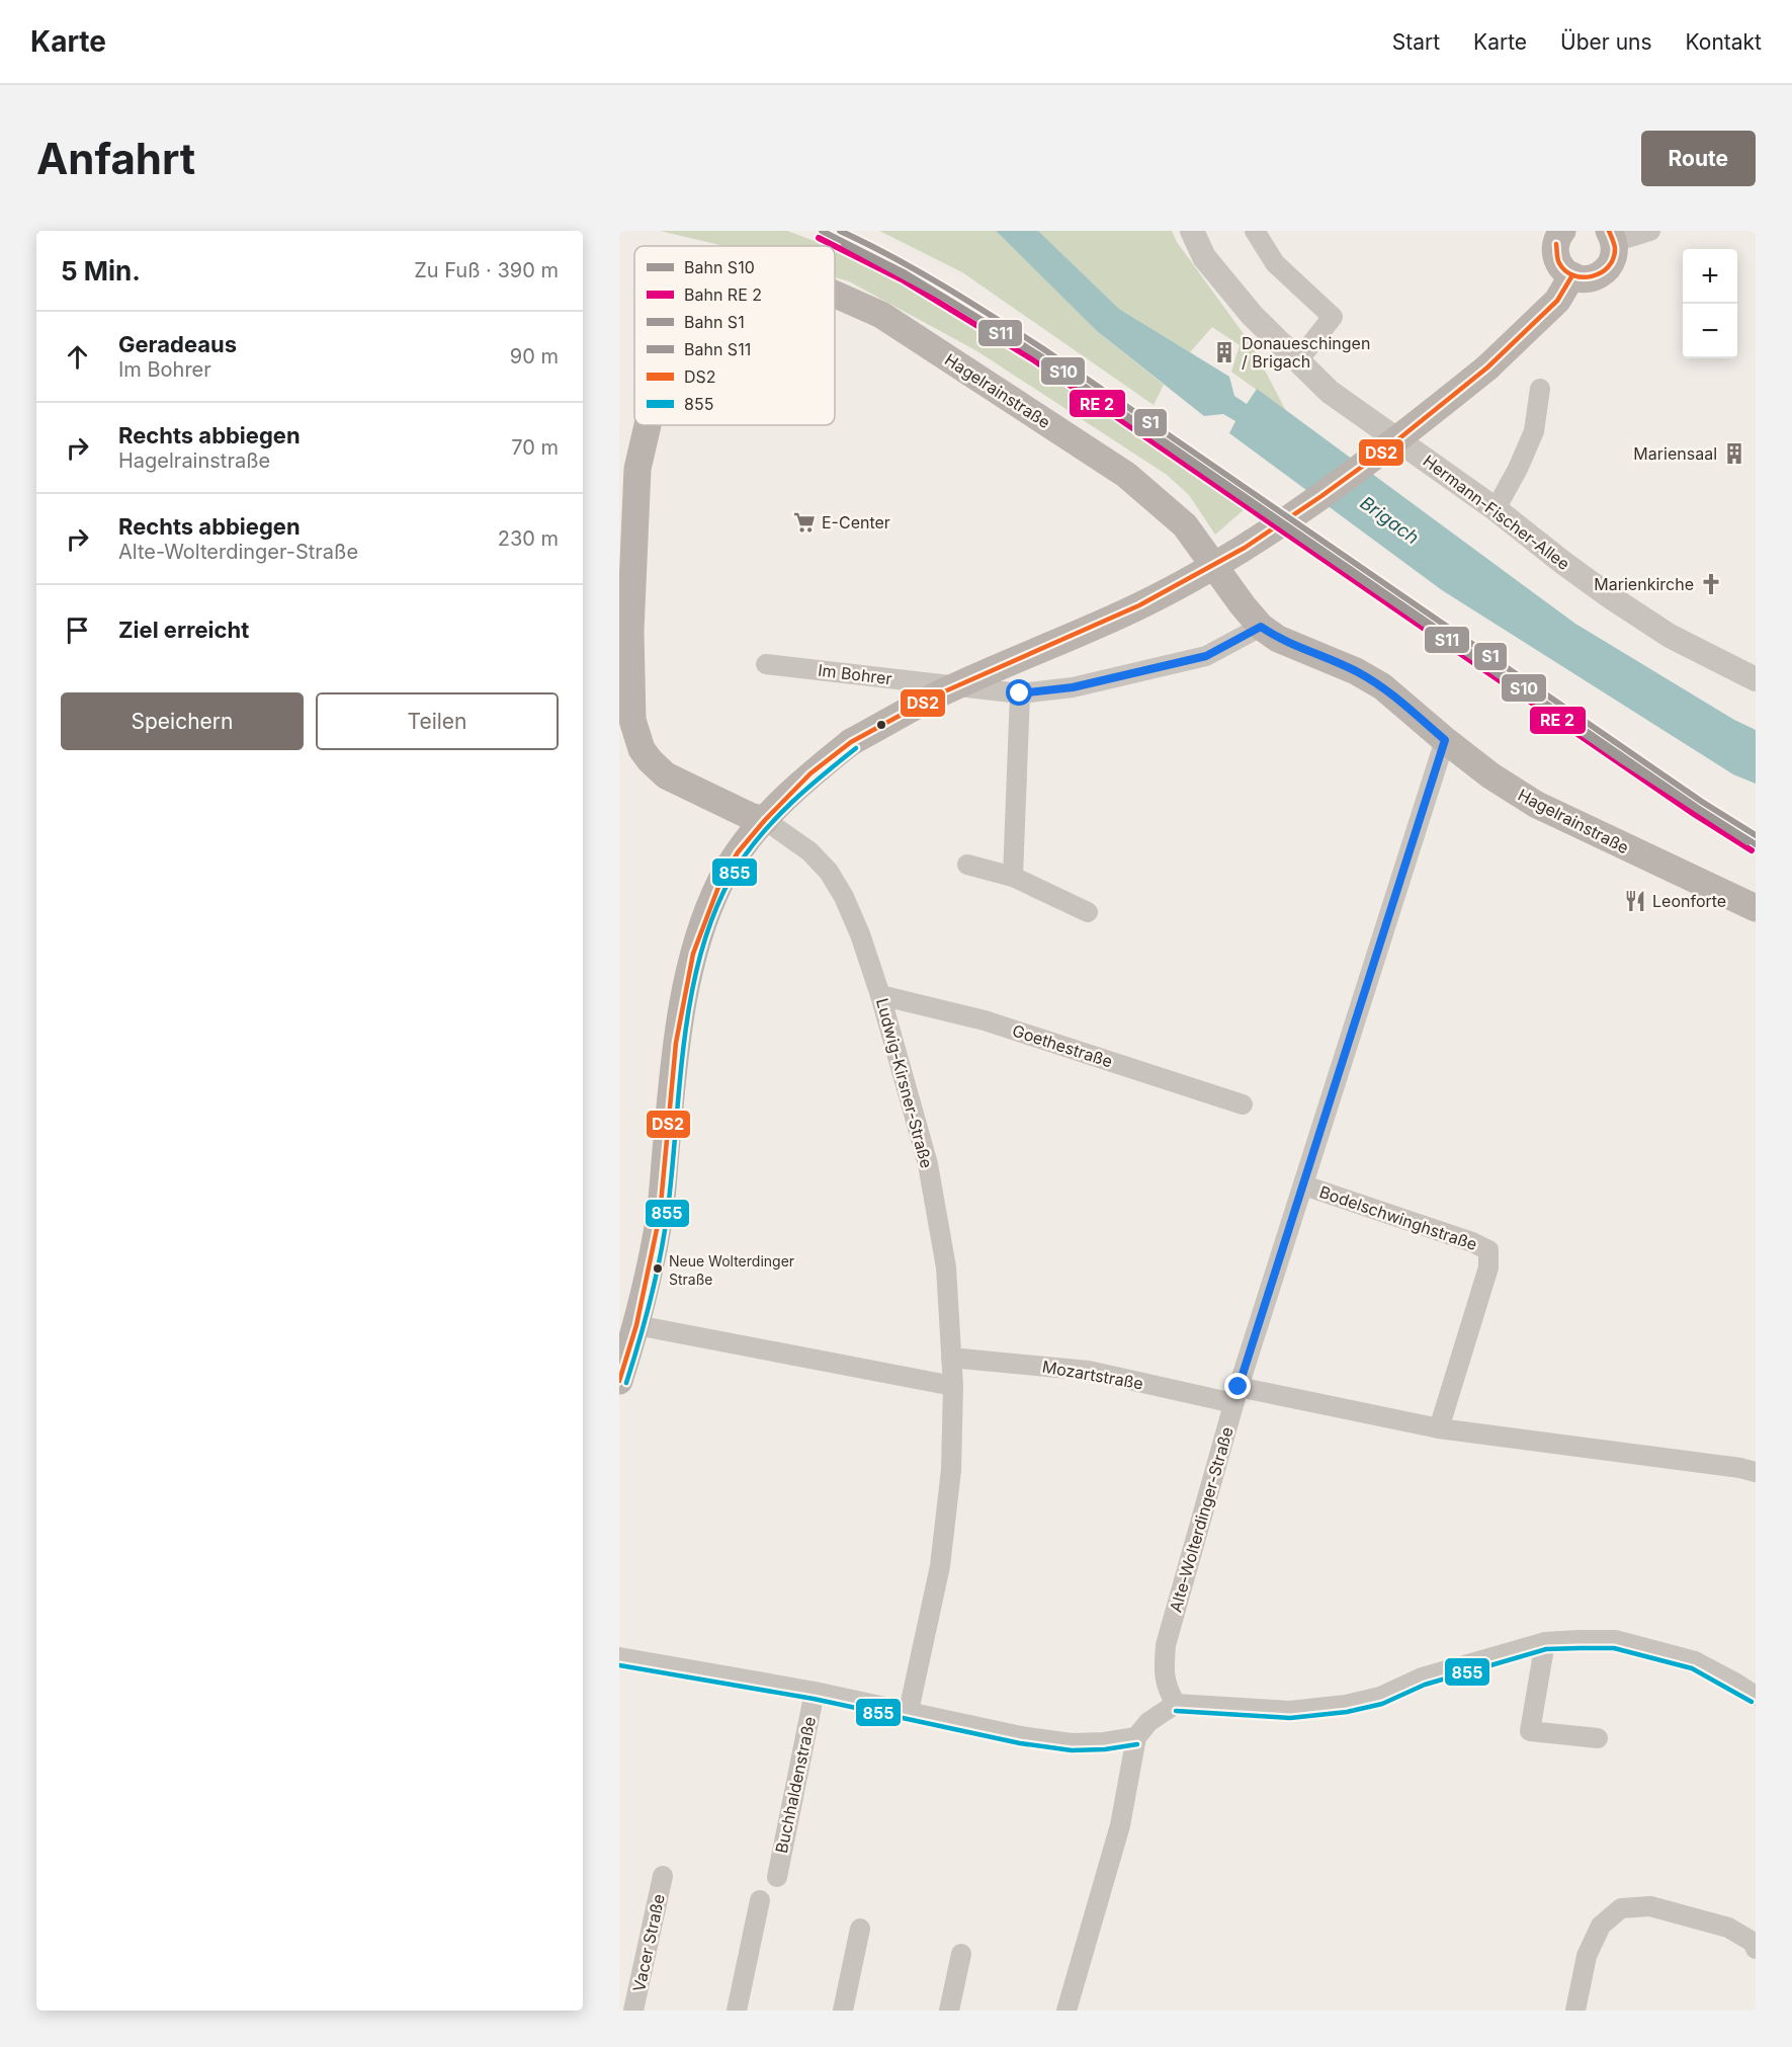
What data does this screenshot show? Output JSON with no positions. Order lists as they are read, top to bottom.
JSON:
{
  "streets": {
    "main road": ["Hagelrainstraße"],
    "street": [
      "Hermann-Fischer-Allee",
      "Im Bohrer",
      "Goethestraße",
      "Ludwig-Kirsner-Straße",
      "Bodelschwinghstraße",
      "Mozartstraße",
      "Alte-Wolterdinger-Straße",
      "Buchhaldenstraße",
      "Vacer Straße"
    ]
  },
  "crossings": [
    ["Hagelrainstraße", "Im Bohrer"],
    ["Hagelrainstraße", "Ludwig-Kirsner-Straße"],
    ["Hagelrainstraße", "Alte-Wolterdinger-Straße"],
    ["Goethestraße", "Ludwig-Kirsner-Straße"],
    ["Ludwig-Kirsner-Straße", "Mozartstraße"],
    ["Bodelschwinghstraße", "Alte-Wolterdinger-Straße"],
    ["Mozartstraße", "Alte-Wolterdinger-Straße"]
  ],
  "water": ["Brigach"],
  "places": {
    "building": ["Donaueschingen / Brigach", "Mariensaal"],
    "supermarket": ["E-Center"],
    "church": ["Marienkirche"],
    "restaurant": ["Leonforte"],
    "other": ["Neue Wolterdinger Straße"]
  },
  "lines": [
    "rail line S10",
    "rail line S1",
    "transit line DS2",
    "rail line S11",
    "transit line 855"
  ],
  "legend": [
    "Bahn S10",
    "Bahn RE 2",
    "Bahn S1",
    "Bahn S11",
    "DS2",
    "855"
  ],
  "page": {
    "header": "Karte",
    "nav": [
      "Start",
      "Karte",
      "Über uns",
      "Kontakt"
    ],
    "buttons": [
      "Route",
      ["Speichern", "Teilen"]
    ],
    "title": "Anfahrt",
    "heading": ["5 Min.", "Zu Fuß · 390 m"],
    "map_buttons": ["+", "−"],
    "list": [
      ["Geradeaus", "Im Bohrer", "90 m"],
      ["Rechts abbiegen", "Hagelrainstraße", "70 m"],
      ["Rechts abbiegen", "Alte-Wolterdinger-Straße", "230 m"],
      "Ziel erreicht"
    ]
  }
}
